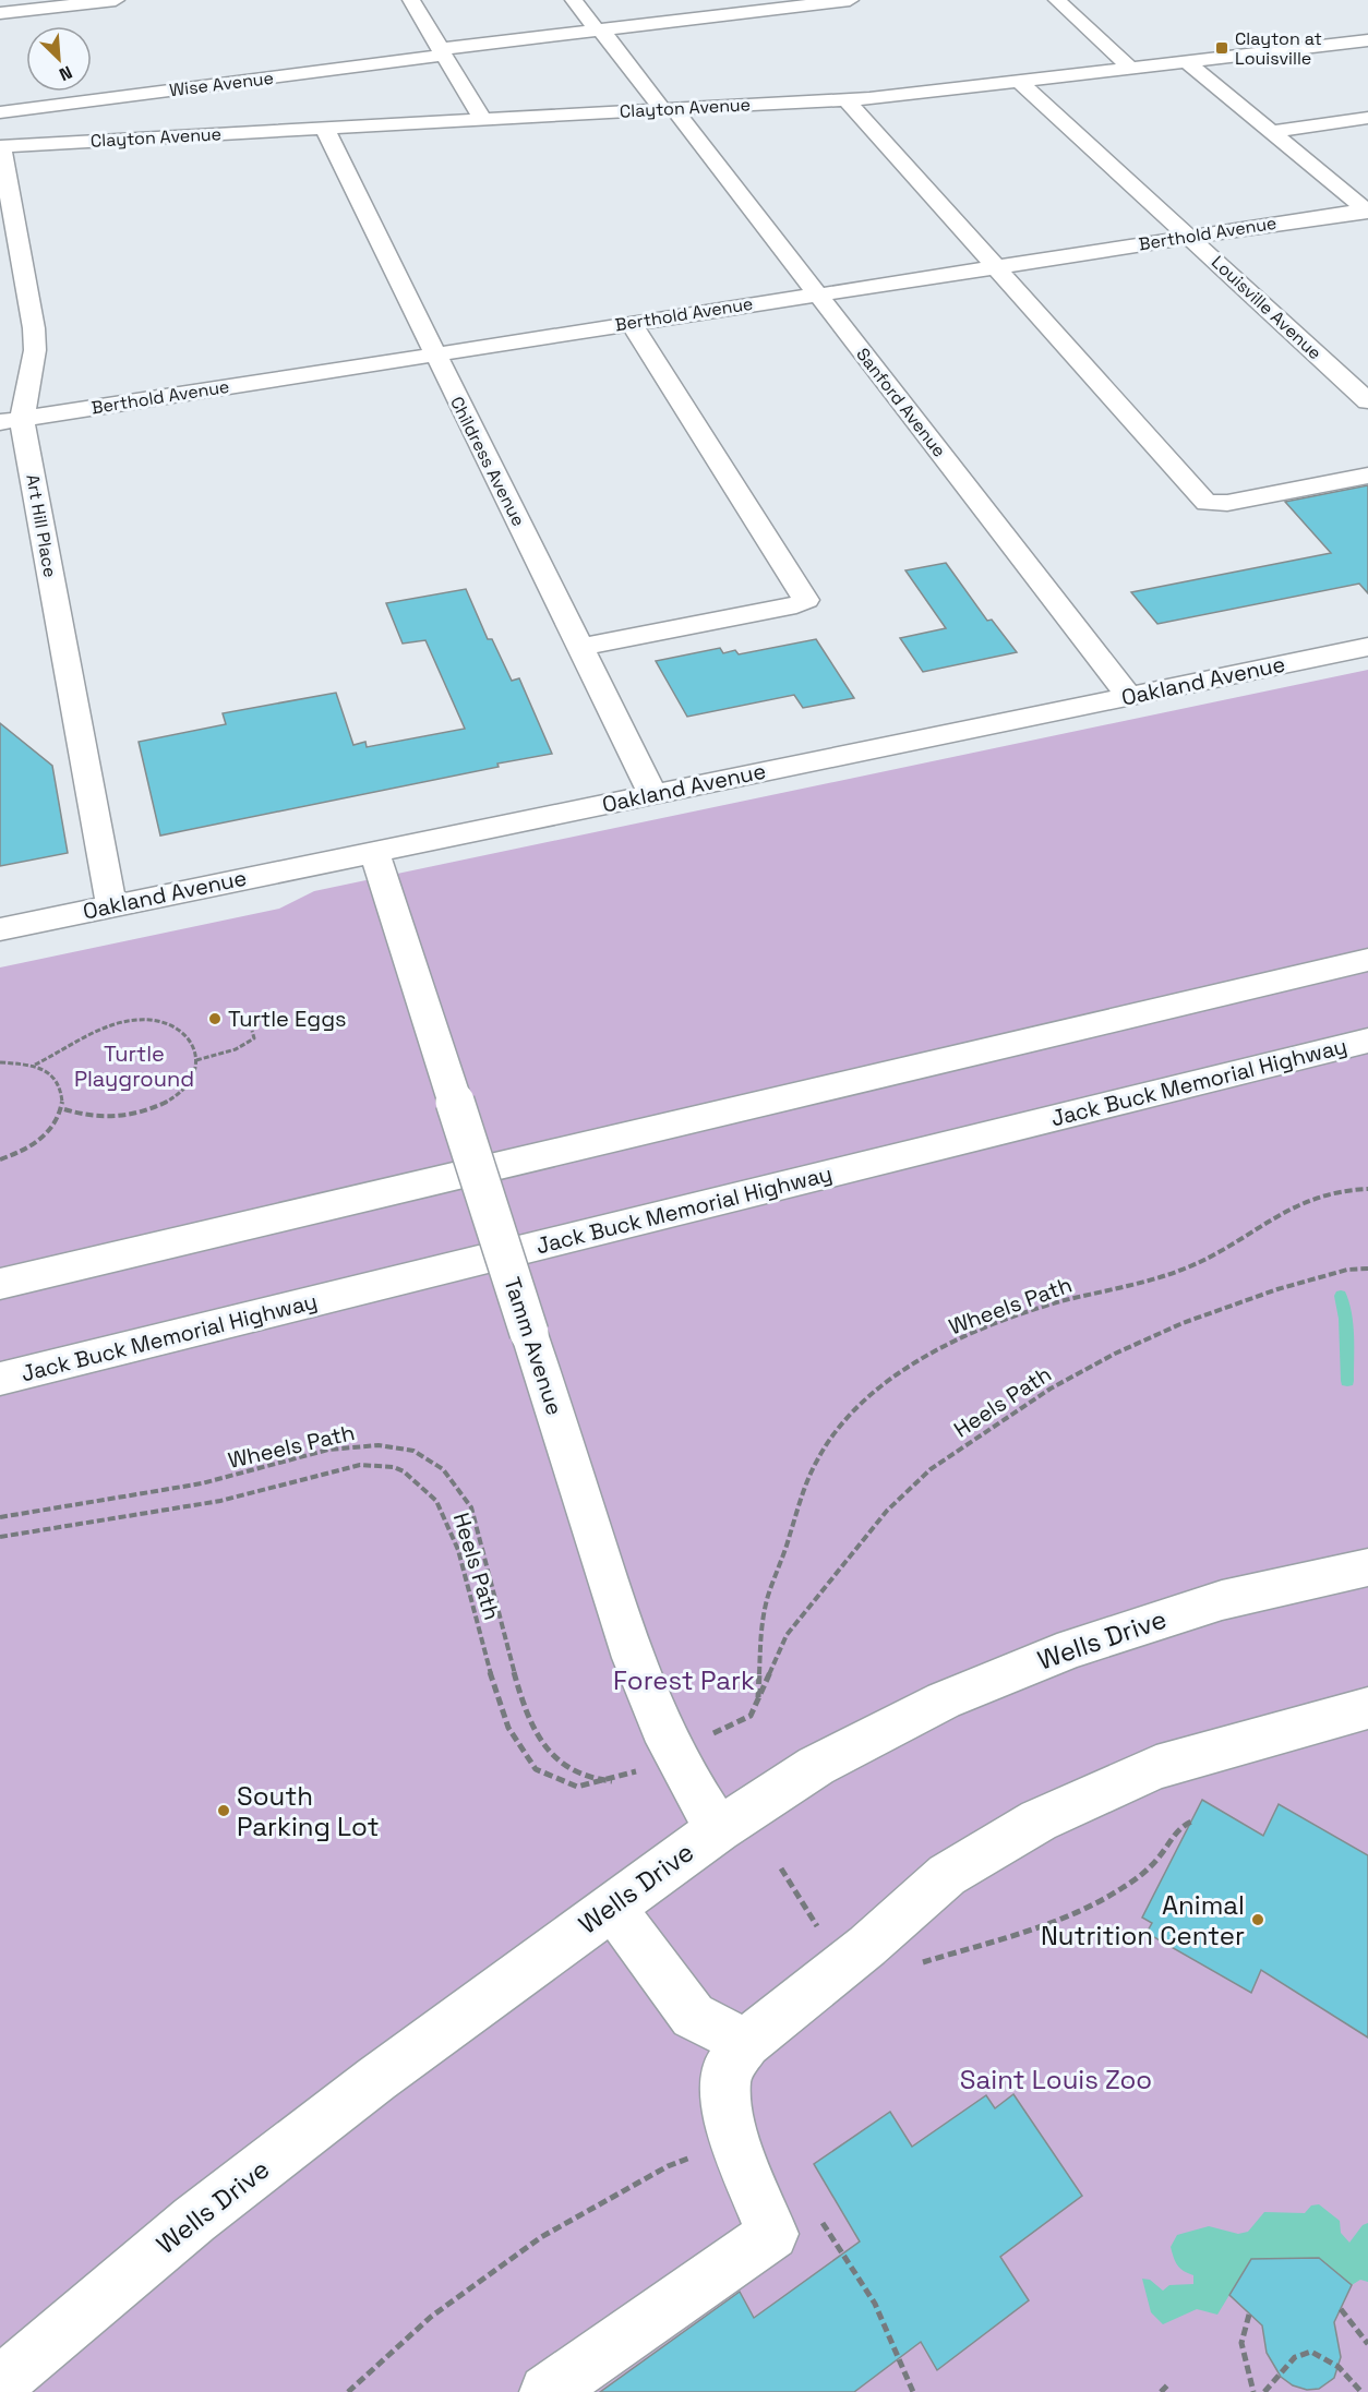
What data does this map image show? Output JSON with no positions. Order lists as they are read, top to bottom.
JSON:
{
  "streets": {
    "main road": [
      "Wise Avenue",
      "Clayton Avenue",
      "Berthold Avenue",
      "Louisville Avenue",
      "Sanford Avenue",
      "Childress Avenue",
      "Art Hill Place",
      "Oakland Avenue",
      "Jack Buck Memorial Highway",
      "Tamm Avenue",
      "Wells Drive"
    ],
    "path": ["Wheels Path", "Heels Path"]
  },
  "crossings": [
    ["Wise Avenue", "Sanford Avenue"],
    ["Clayton Avenue", "Louisville Avenue"],
    ["Clayton Avenue", "Sanford Avenue"],
    ["Clayton Avenue", "Childress Avenue"],
    ["Clayton Avenue", "Art Hill Place"],
    ["Berthold Avenue", "Louisville Avenue"],
    ["Berthold Avenue", "Sanford Avenue"],
    ["Berthold Avenue", "Childress Avenue"],
    ["Berthold Avenue", "Art Hill Place"],
    ["Sanford Avenue", "Oakland Avenue"],
    ["Childress Avenue", "Oakland Avenue"],
    ["Art Hill Place", "Oakland Avenue"],
    ["Oakland Avenue", "Tamm Avenue"],
    ["Wheels Path", "Heels Path"],
    ["Tamm Avenue", "Wells Drive"]
  ],
  "parks": ["Turtle Playground", "Forest Park", "Saint Louis Zoo"],
  "places": {
    "transit": ["Clayton at Louisville"],
    "other": ["Turtle Eggs", "South Parking Lot", "Animal Nutrition Center"]
  },
  "north": "bottom right"
}
